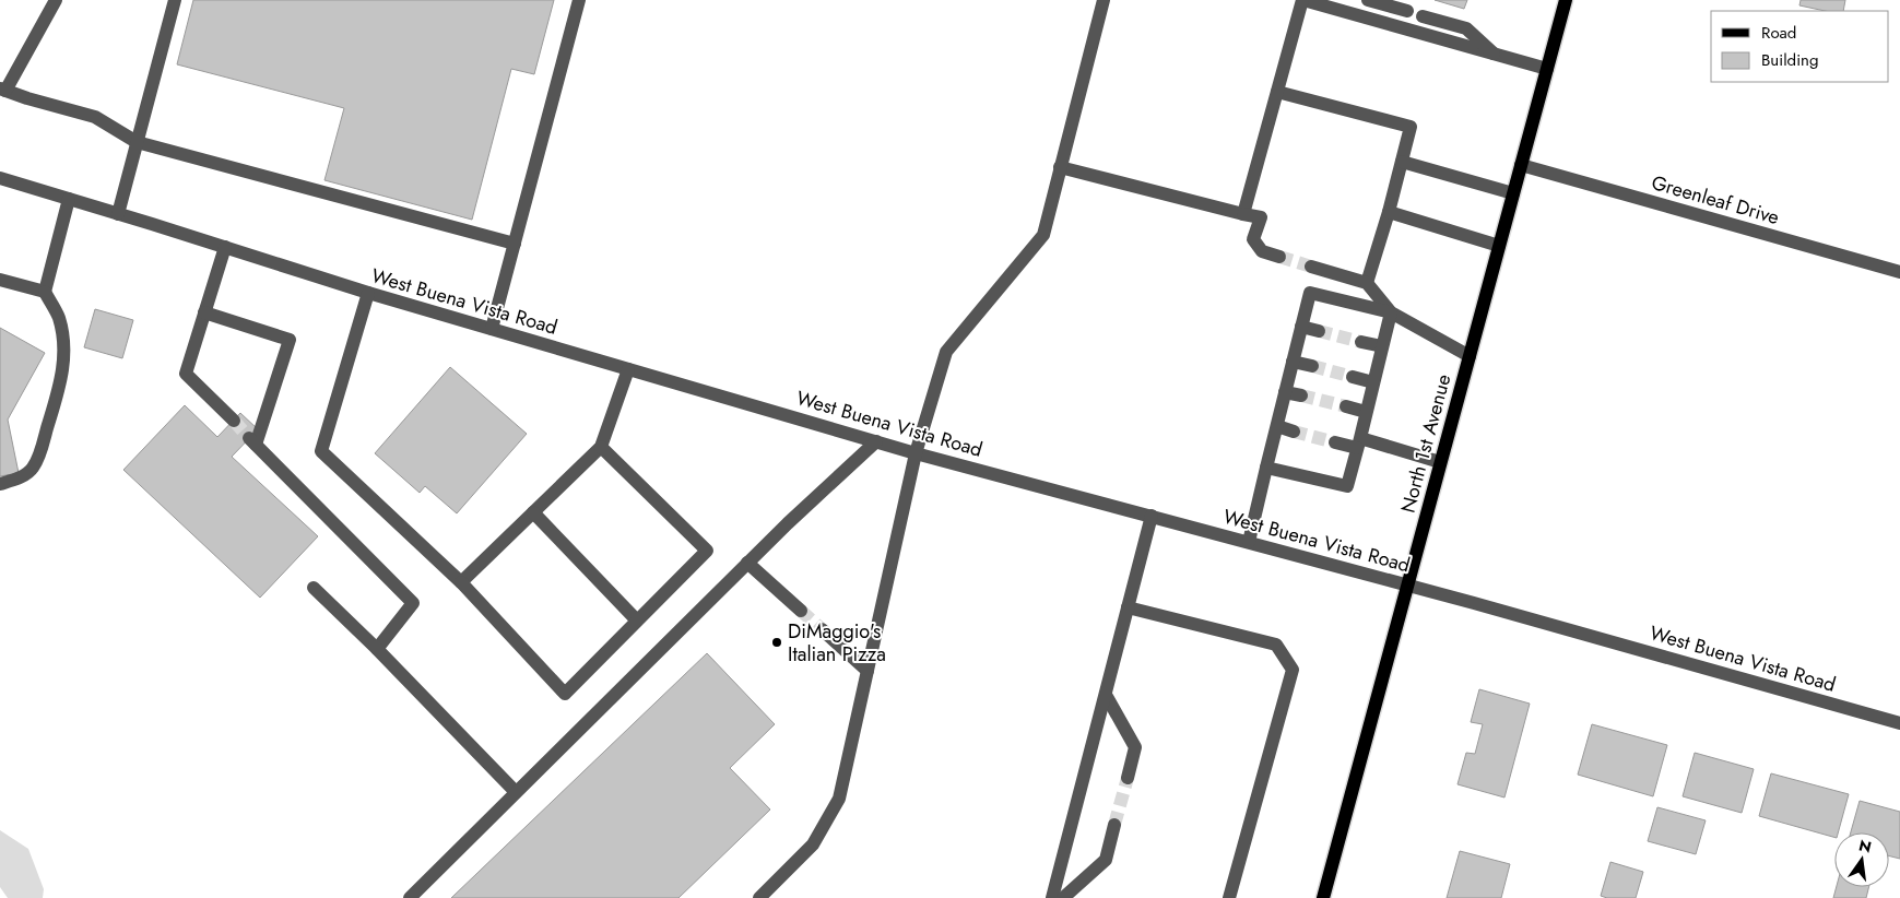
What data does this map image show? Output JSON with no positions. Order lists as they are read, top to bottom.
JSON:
{
  "streets": {
    "main road": ["North 1st Avenue"],
    "street": ["Greenleaf Drive", "West Buena Vista Road"]
  },
  "crossings": [
    ["Greenleaf Drive", "North 1st Avenue"],
    ["West Buena Vista Road", "North 1st Avenue"]
  ],
  "places": ["DiMaggio's Italian Pizza"],
  "legend": ["Road", "Building"],
  "north": "top"
}
